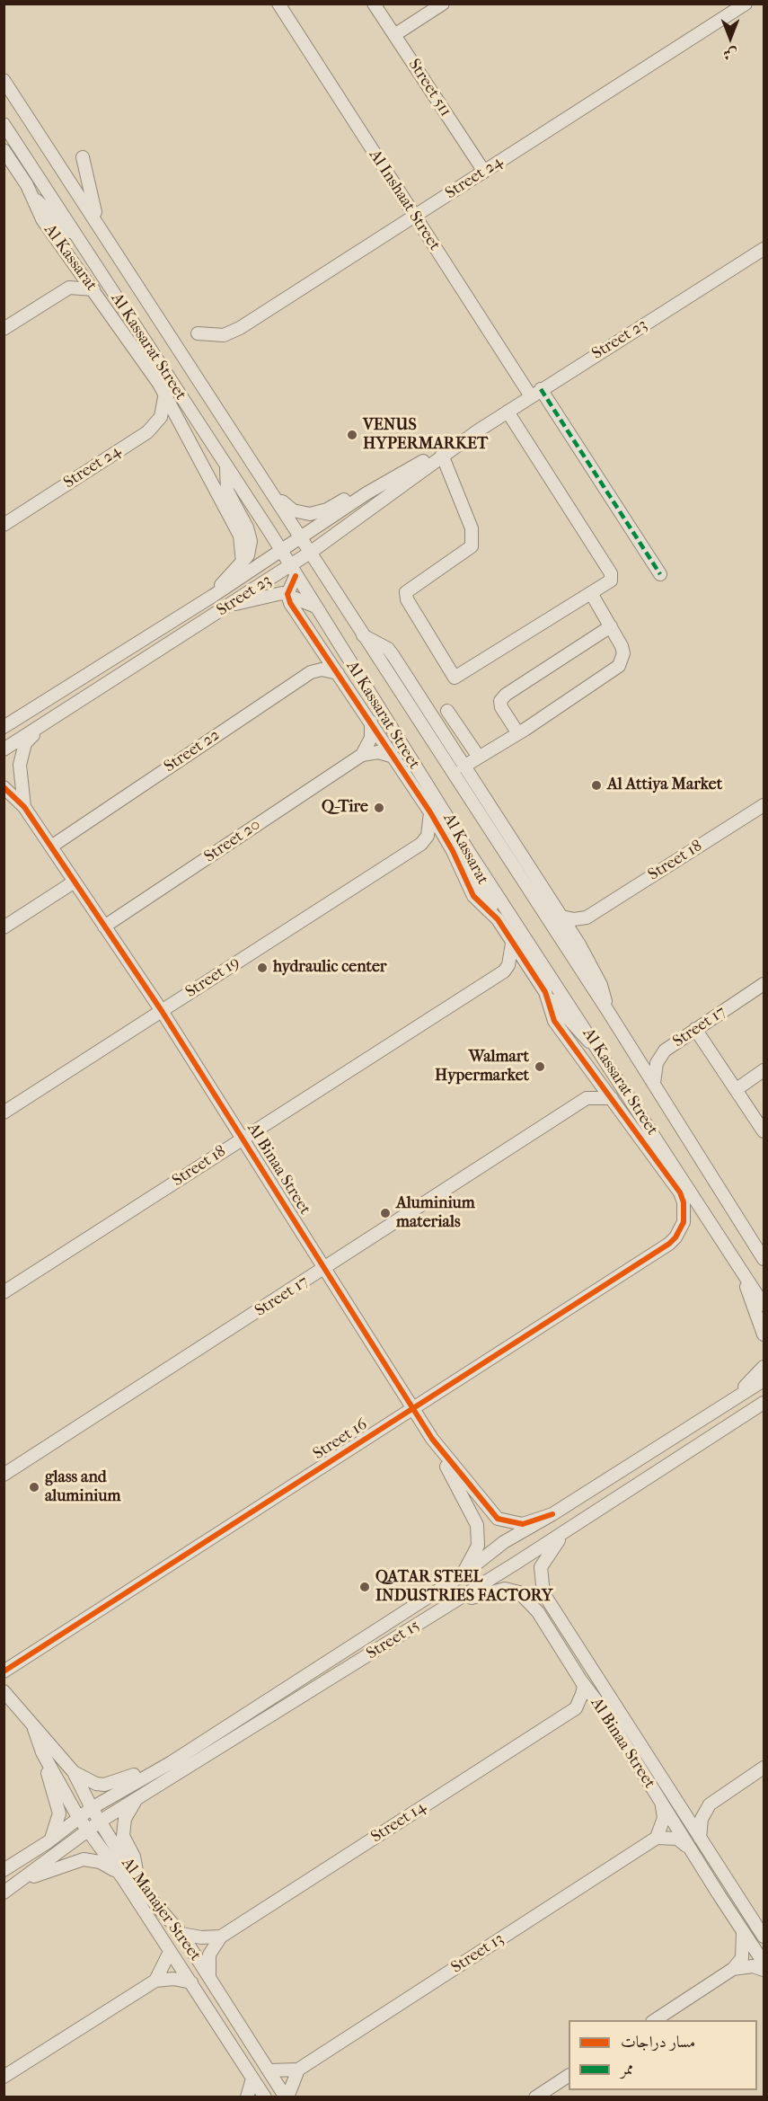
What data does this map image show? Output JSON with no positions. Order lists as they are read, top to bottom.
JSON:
{
  "streets": {
    "street": [
      "Street 511",
      "Street 24",
      "Al Inshaat Street",
      "Al Kassarat",
      "Street 23",
      "Al Kassarat Street",
      "Street 22",
      "Street 20",
      "Street 18",
      "Street 19",
      "Street 17",
      "Al Binaa Street",
      "Street 16",
      "Street 15",
      "Street 14",
      "Al Manajer Street",
      "Street 13"
    ]
  },
  "crossings": [
    ["Street 511", "Street 24"],
    ["Street 24", "Al Inshaat Street"],
    ["Street 24", "Al Kassarat"],
    ["Al Inshaat Street", "Street 23"],
    ["Al Kassarat", "Street 22"],
    ["Al Kassarat", "Street 16"],
    ["Street 23", "Al Kassarat Street"],
    ["Street 23", "Al Binaa Street"],
    ["Al Kassarat Street", "Street 17"],
    ["Street 22", "Al Binaa Street"],
    ["Street 20", "Al Binaa Street"],
    ["Street 18", "Al Binaa Street"],
    ["Street 19", "Al Binaa Street"],
    ["Street 17", "Al Binaa Street"],
    ["Al Binaa Street", "Street 16"],
    ["Al Binaa Street", "Street 15"],
    ["Street 15", "Al Manajer Street"]
  ],
  "places": [
    "VENUS HYPERMARKET",
    "Al Attiya Market",
    "Q-Tire",
    "hydraulic center",
    "Walmart Hypermarket",
    "Aluminium materials",
    "glass and aluminium",
    "QATAR STEEL INDUSTRIES FACTORY"
  ],
  "legend": ["مسار دراجات", "ممر"],
  "north": "bottom"
}
